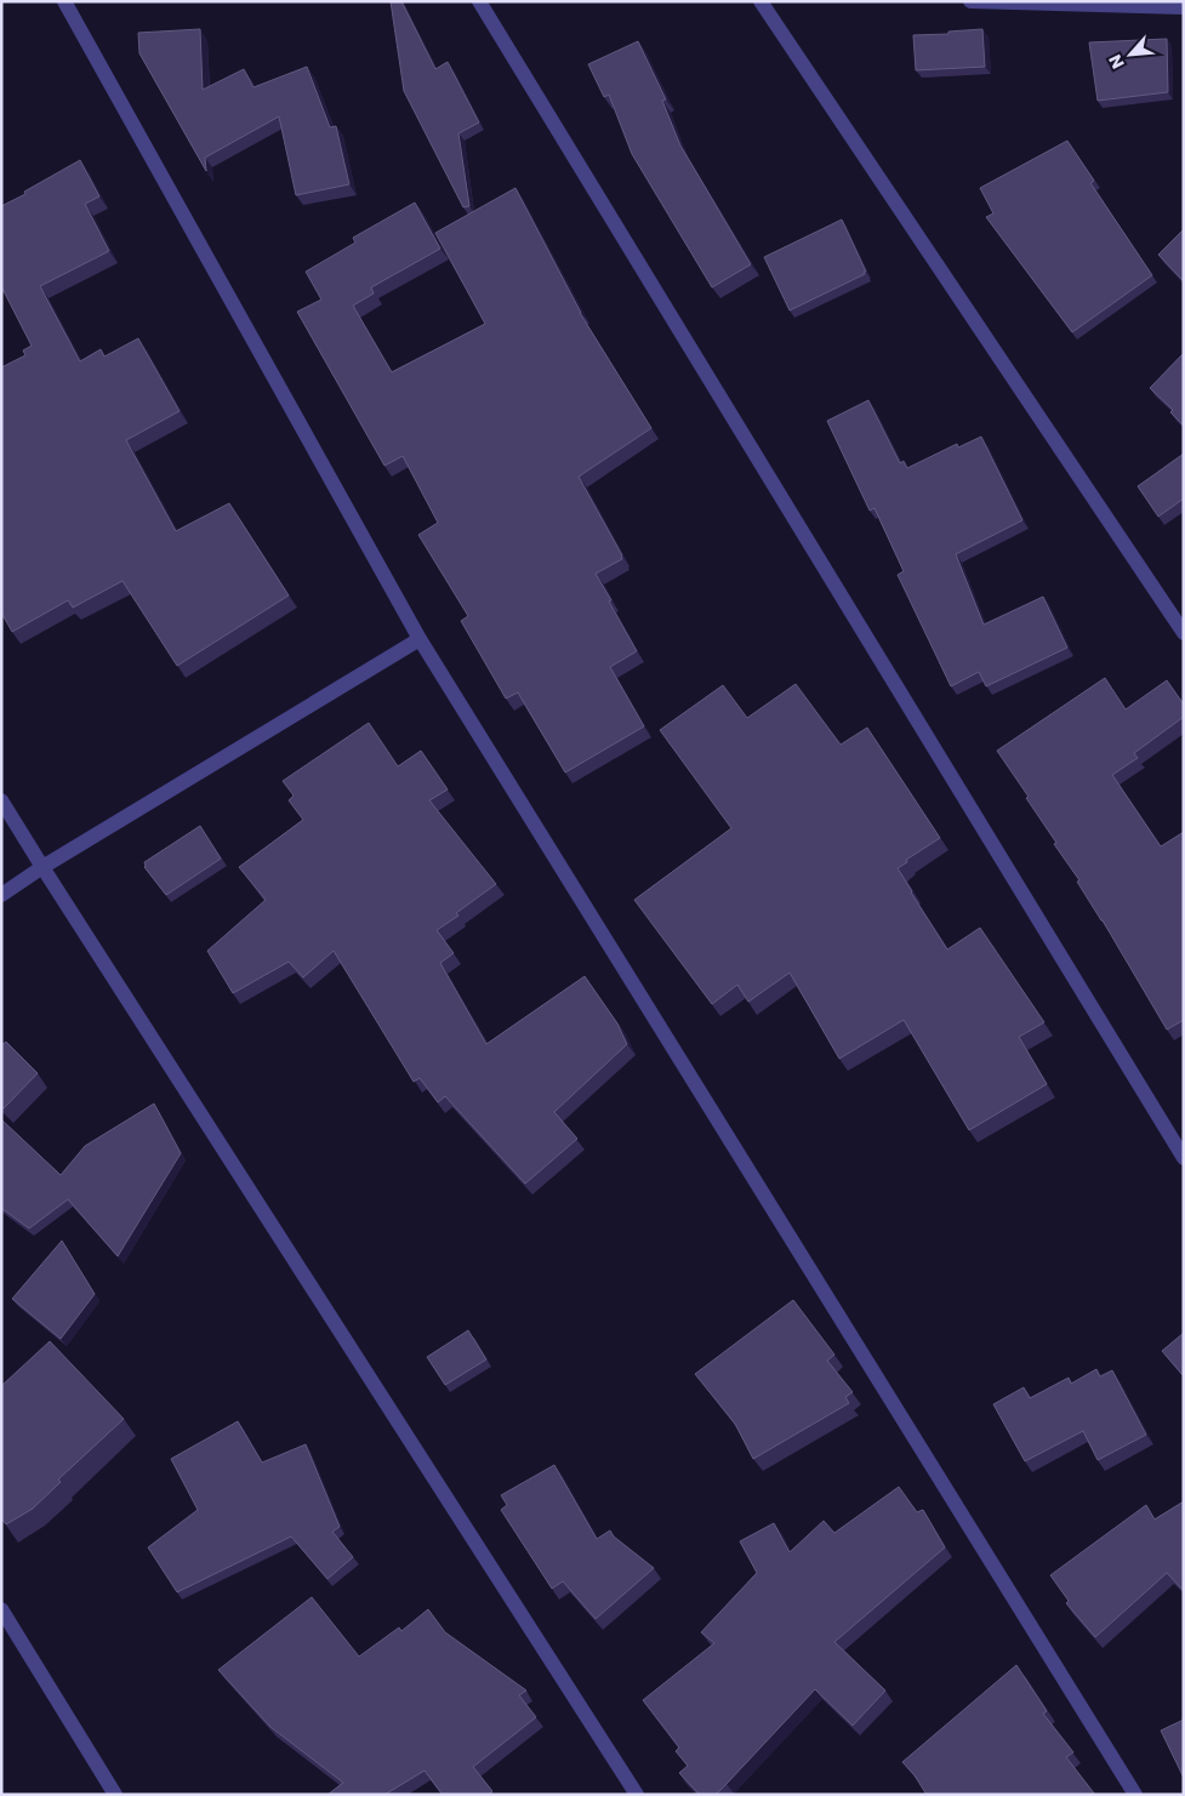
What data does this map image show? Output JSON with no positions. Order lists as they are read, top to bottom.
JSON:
{
  "north": "bottom left"
}
